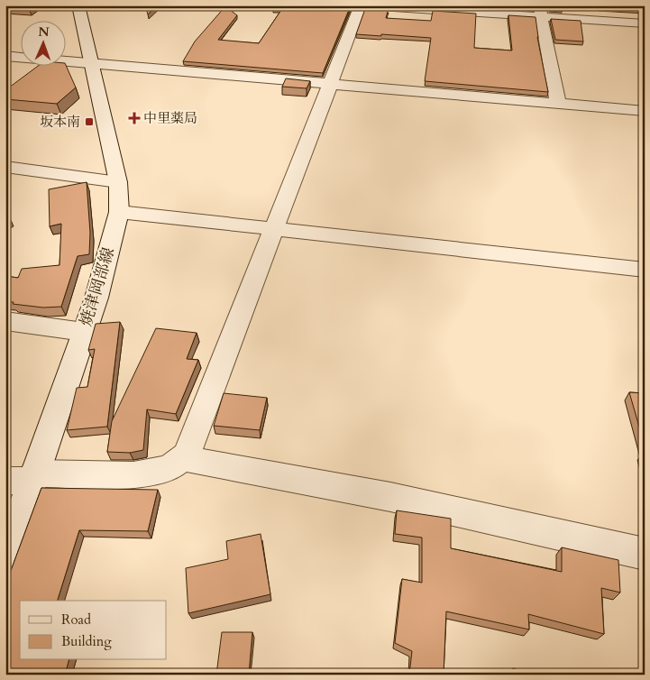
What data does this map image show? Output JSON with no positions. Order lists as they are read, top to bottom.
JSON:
{
  "streets": {
    "street": ["焼津岡部線"]
  },
  "places": {
    "health": ["中里薬局"],
    "transit": ["坂本南"]
  },
  "legend": ["Road", "Building"],
  "north": "top"
}
